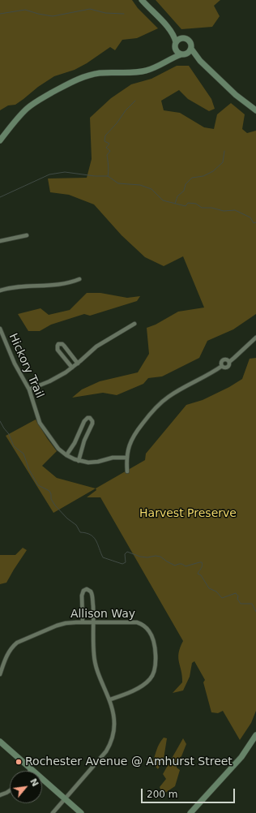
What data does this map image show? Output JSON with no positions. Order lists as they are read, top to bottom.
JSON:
{
  "streets": {
    "street": ["Hickory Trail", "Allison Way"]
  },
  "parks": ["Harvest Preserve"],
  "places": ["Rochester Avenue @ Amhurst Street"],
  "scale_bar": "200 m",
  "north": "top right"
}
